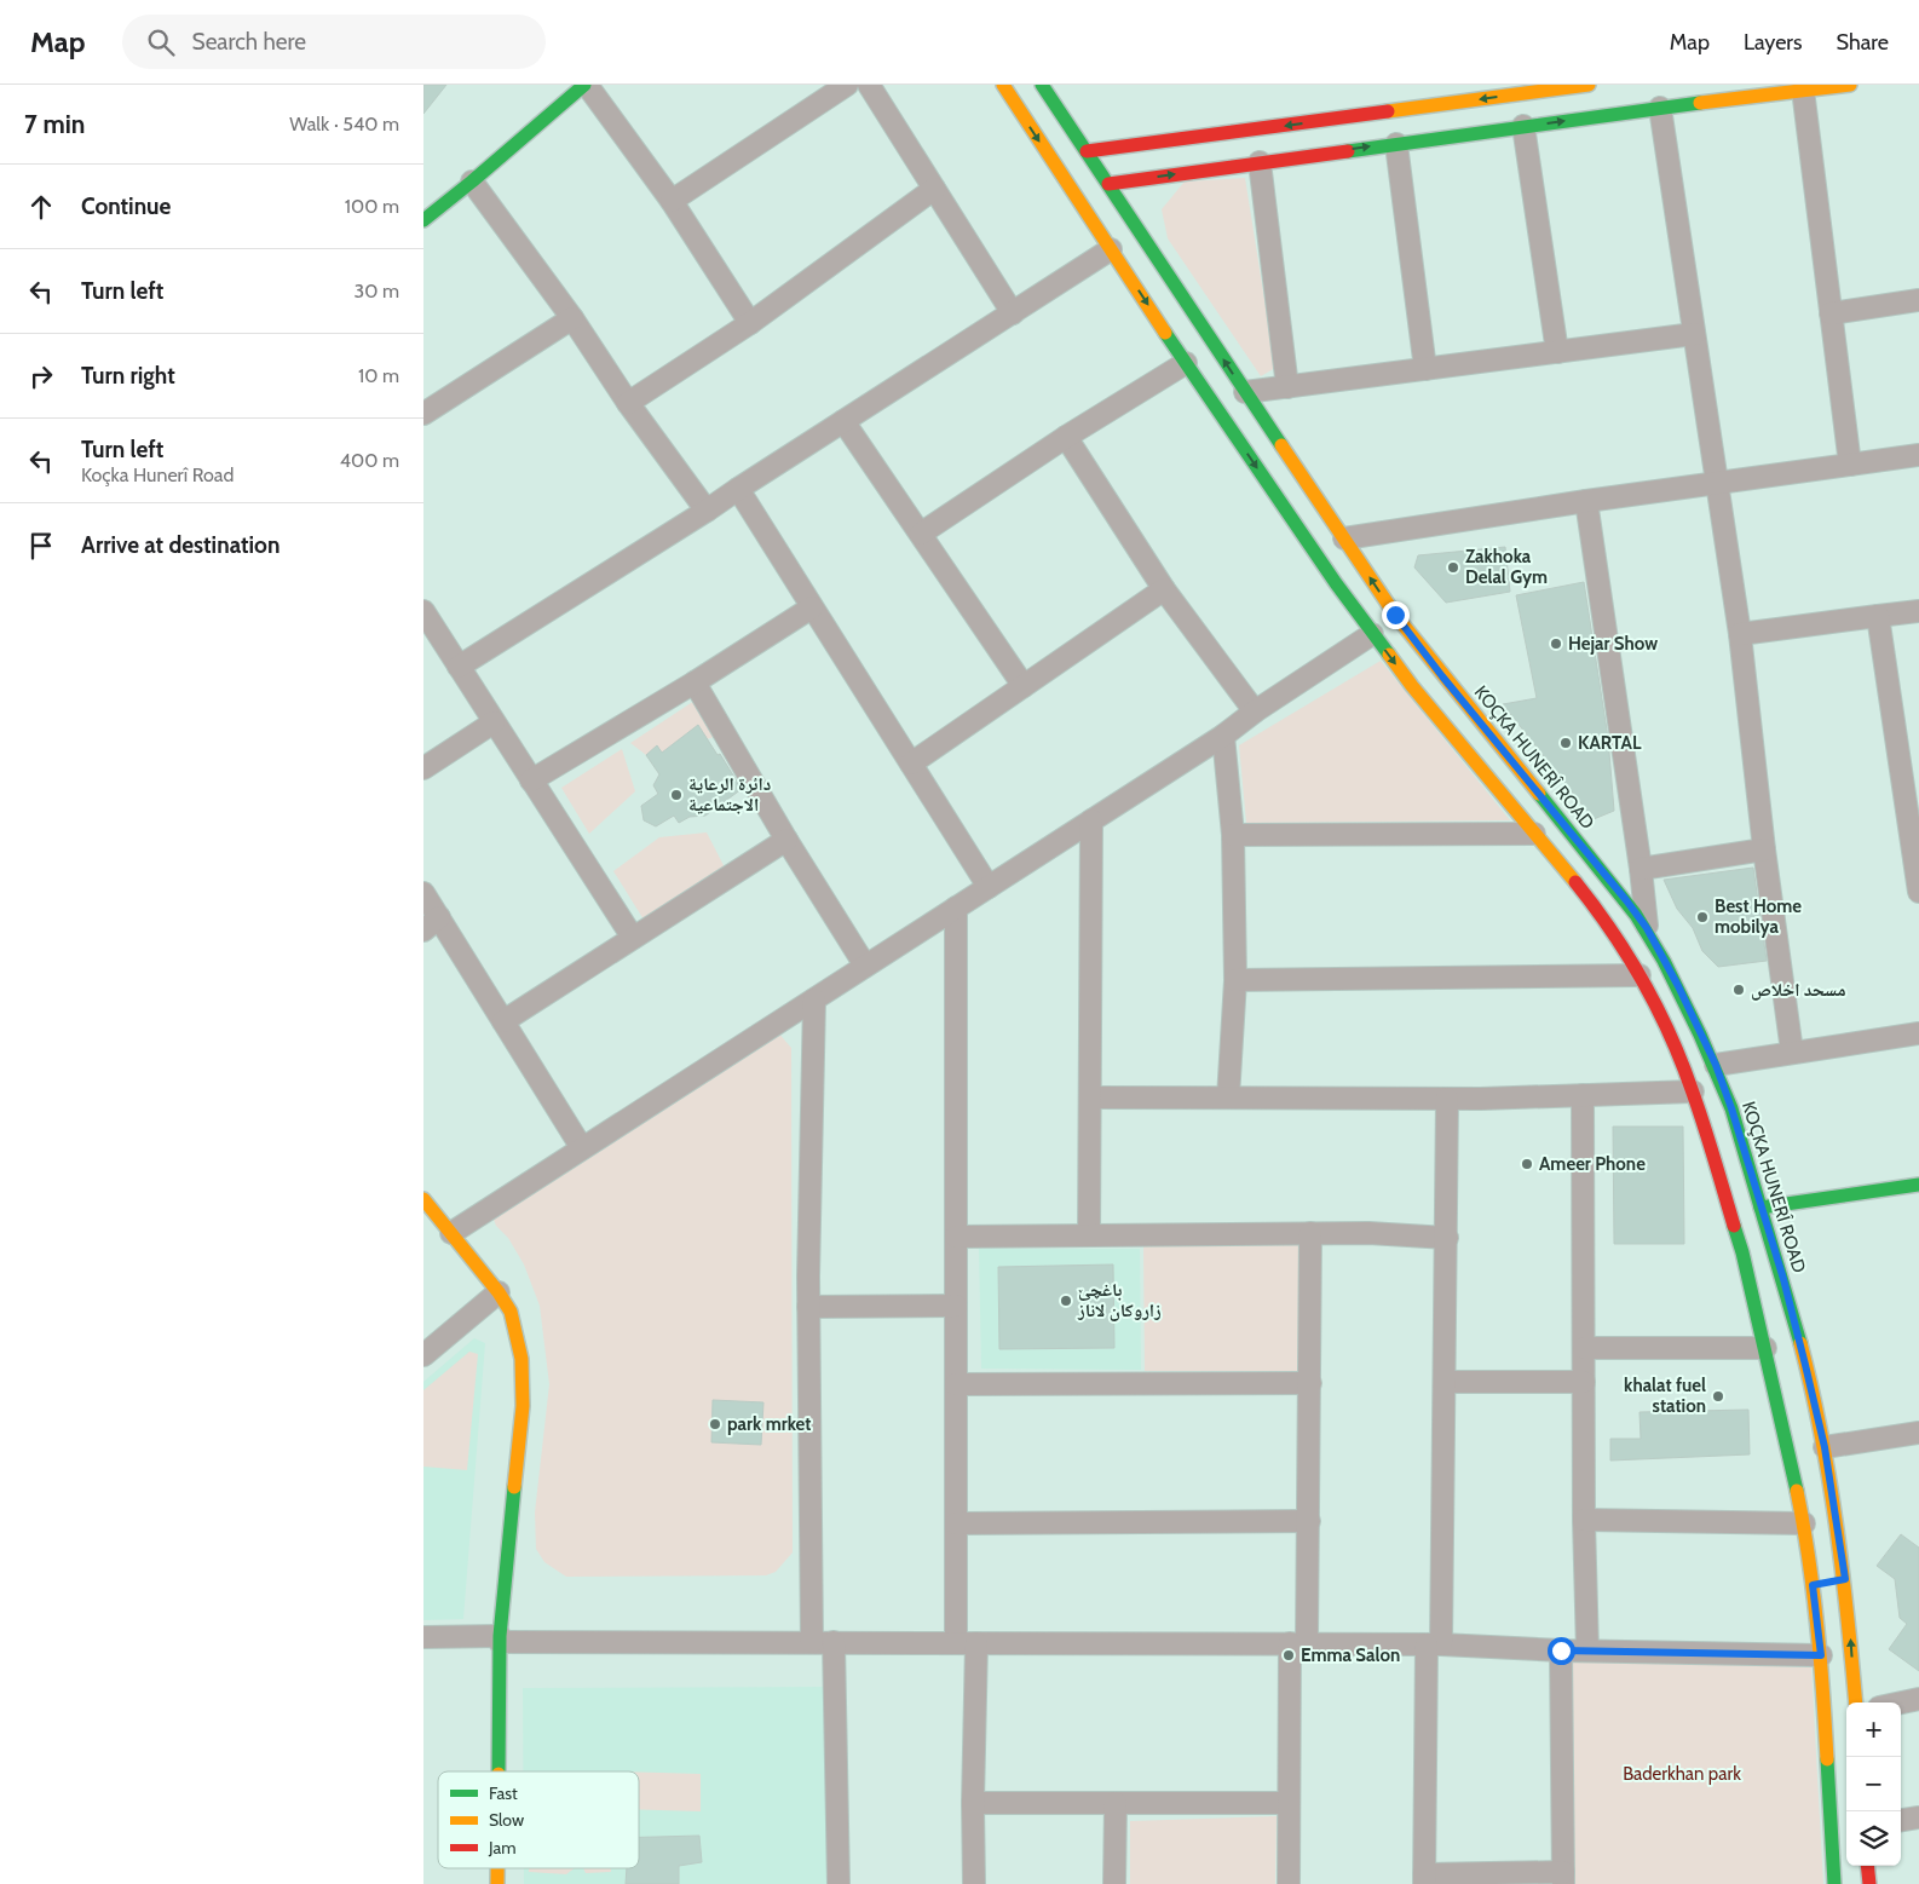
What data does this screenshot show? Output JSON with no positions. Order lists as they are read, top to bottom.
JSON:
{
  "streets": {
    "main road": ["KOÇKA HUNERÎ ROAD"]
  },
  "parks": ["Baderkhan park"],
  "places": [
    "Zakhoka Delal Gym",
    "Hejar Show",
    "KARTAL",
    "دائرة الرعاية الاجتماعية",
    "Best Home mobilya",
    "مسحد اخلاص",
    "Ameer Phone",
    "باغچێ زاروكان لاناز",
    "khalat fuel station",
    "park mrket",
    "Emma Salon"
  ],
  "legend": ["Fast", "Slow", "Jam"],
  "page": {
    "header": "Map",
    "search": "Search here",
    "nav": ["Map", "Layers", "Share"],
    "heading": ["7 min", "Walk · 540 m"],
    "list": [
      ["Continue", "100 m"],
      ["Turn left", "30 m"],
      ["Turn right", "10 m"],
      ["Turn left", "Koçka Hunerî Road", "400 m"],
      "Arrive at destination"
    ],
    "map_buttons": ["+", "−"]
  }
}
